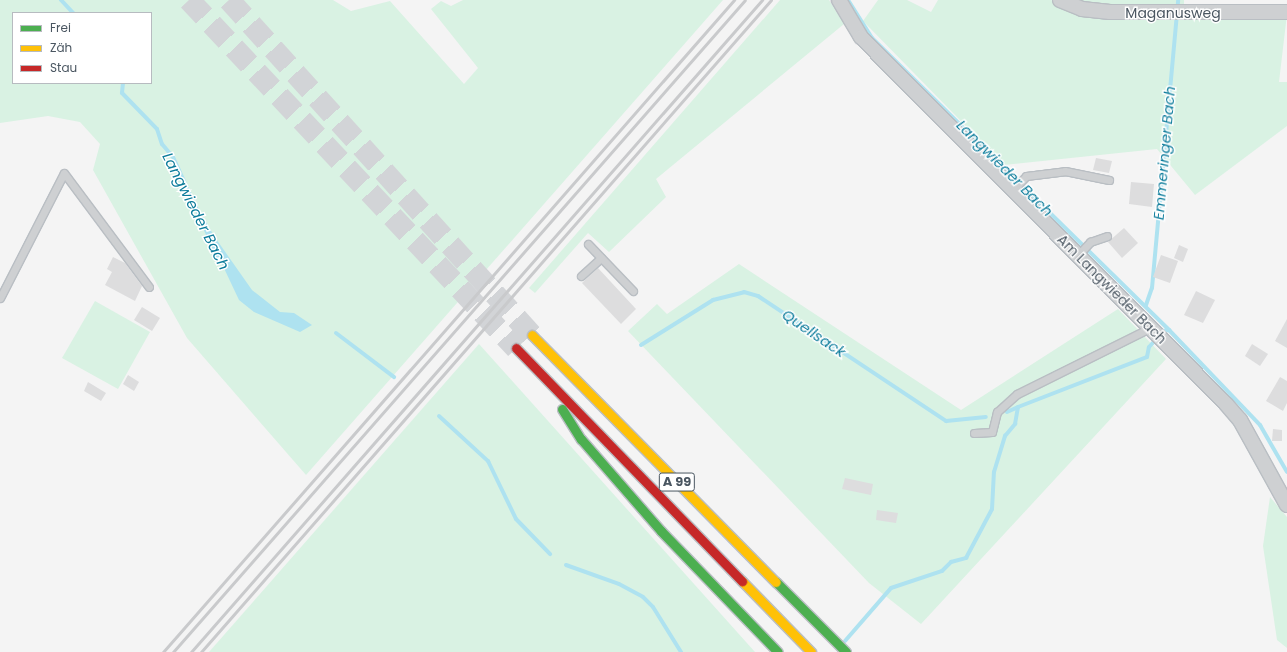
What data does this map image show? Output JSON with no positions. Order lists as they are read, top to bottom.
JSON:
{
  "streets": {
    "highway": ["A 99"],
    "street": ["Maganusweg", "Am Langwieder Bach"]
  },
  "water": ["Emmeringer Bach", "Langwieder Bach", "Quellsack"],
  "legend": ["Frei", "Zäh", "Stau"]
}
